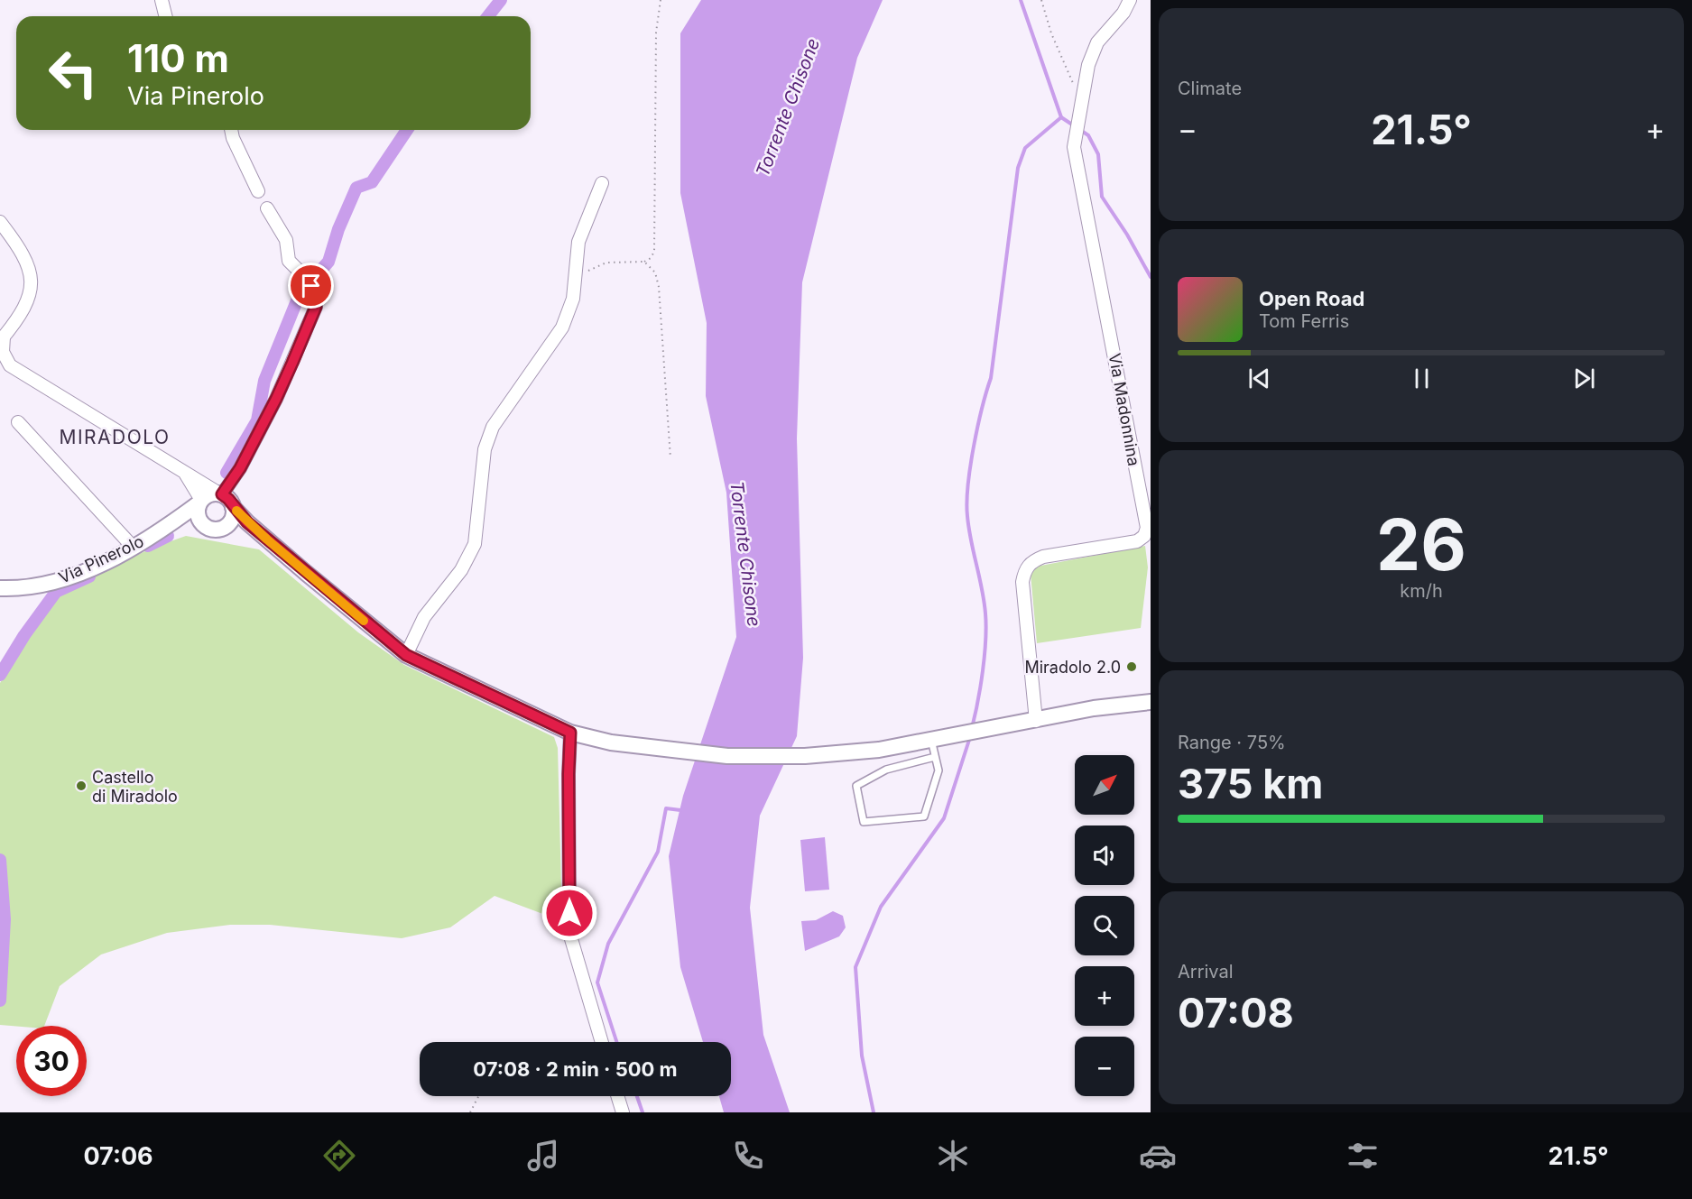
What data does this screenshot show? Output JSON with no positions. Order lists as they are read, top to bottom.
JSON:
{
  "streets": {
    "street": ["Via Madonnina", "Via Pinerolo"]
  },
  "districts": ["MIRADOLO"],
  "water": ["Torrente Chisone"],
  "places": ["Miradolo 2.0", "Castello di Miradolo"],
  "north": "top right",
  "page": {
    "tile": [
      "Climate",
      ["26", "km/h"],
      ["Range · 75%", "375 km"],
      ["Arrival", "07:08"]
    ],
    "turn": ["110 m", "Via Pinerolo"],
    "heat": ["−", "21.5°", "+"],
    "song": ["Open Road", "Tom Ferris"],
    "map_buttons": ["+", "−"],
    "limit": "30",
    "trip": "07:08 · 2 min · 500 m",
    "tabs": ["07:06", "21.5°"]
  }
}
